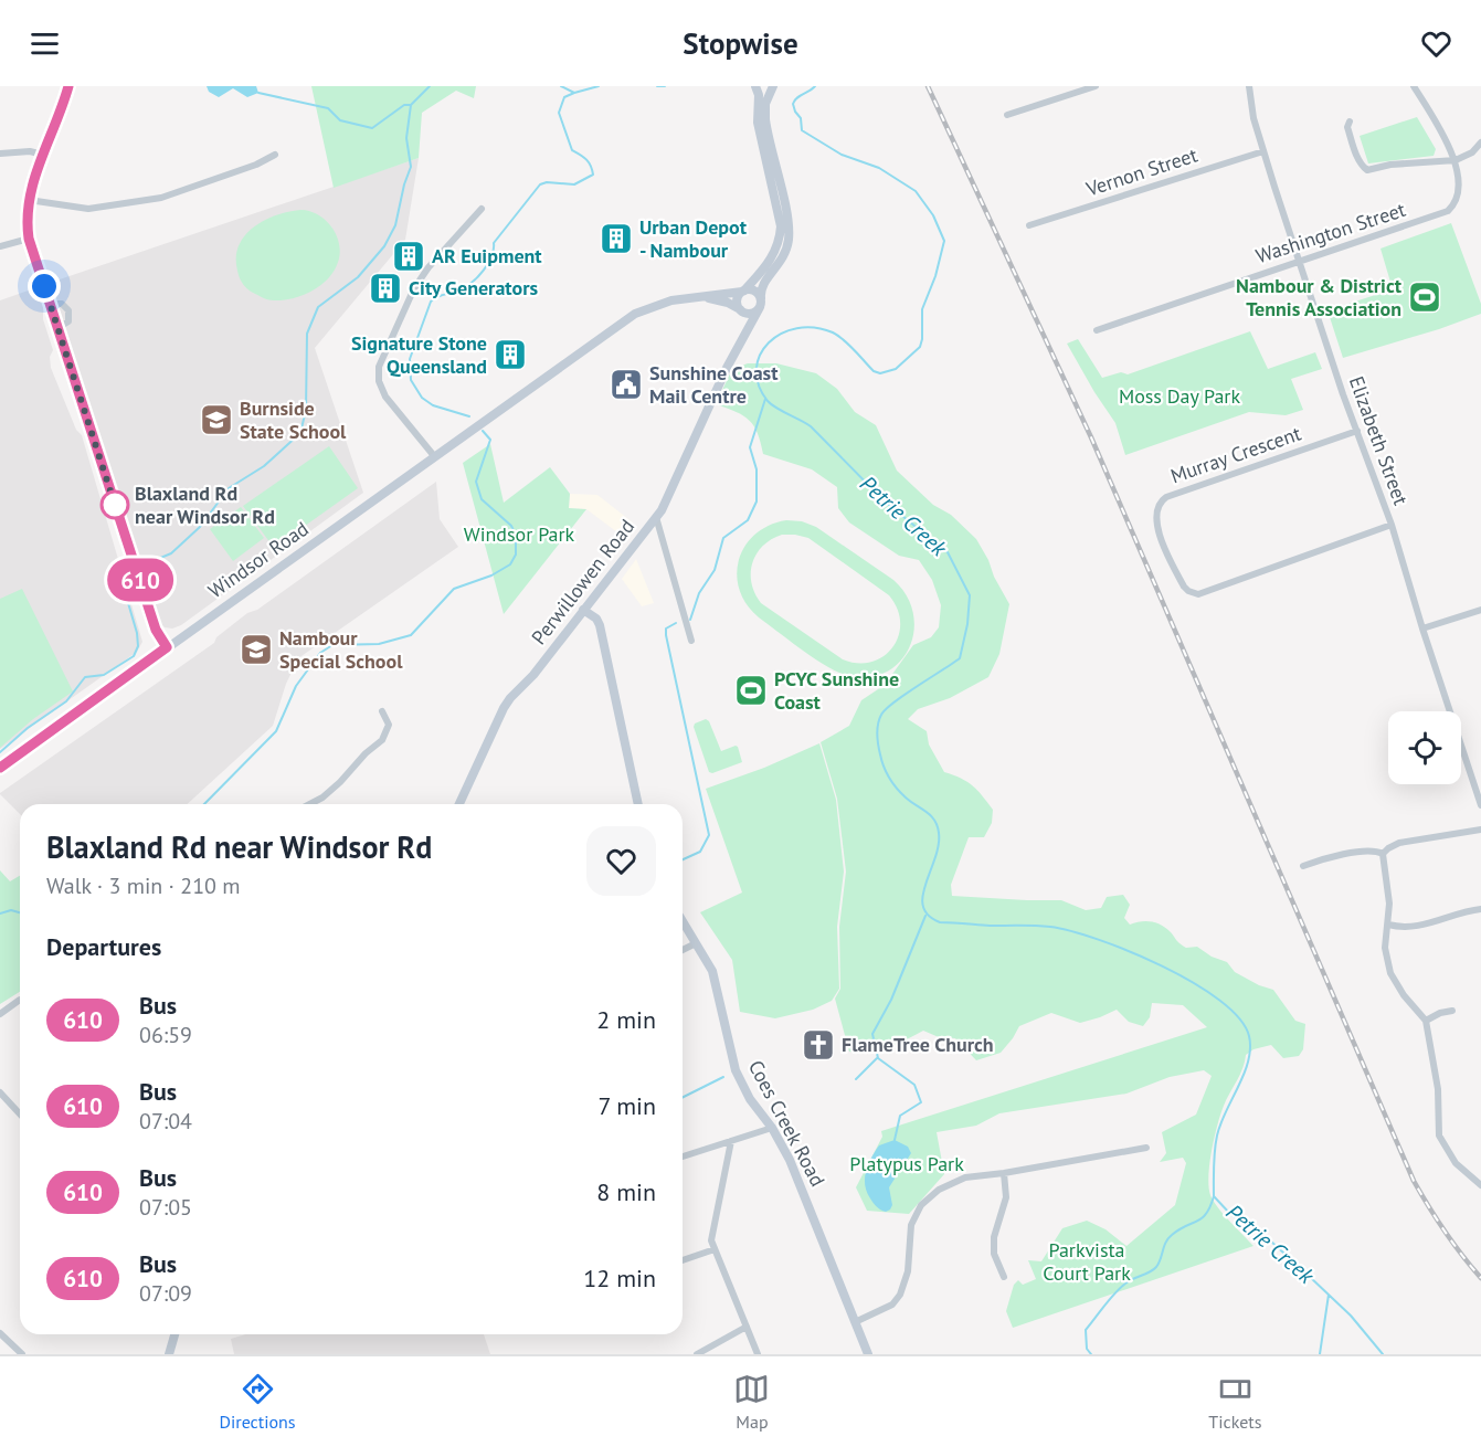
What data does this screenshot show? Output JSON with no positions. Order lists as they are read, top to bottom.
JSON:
{
  "streets": {
    "street": [
      "Vernon Street",
      "Washington Street",
      "Elizabeth Street",
      "Murray Crescent",
      "Windsor Road",
      "Perwillowen Road",
      "Coes Creek Road"
    ]
  },
  "crossings": [
    ["Vernon Street", "Elizabeth Street"],
    ["Washington Street", "Elizabeth Street"],
    ["Elizabeth Street", "Murray Crescent"]
  ],
  "water": ["Petrie Creek"],
  "parks": [
    "Moss Day Park",
    "Windsor Park",
    "Platypus Park",
    "Parkvista Court Park"
  ],
  "places": {
    "building": [
      "Urban Depot - Nambour",
      "AR Euipment",
      "City Generators",
      "Signature Stone Queensland"
    ],
    "sports": ["Nambour & District Tennis Association", "PCYC Sunshine Coast"],
    "public building": ["Sunshine Coast Mail Centre"],
    "school or university": ["Burnside State School", "Nambour Special School"],
    "other": ["Blaxland Rd near Windsor Rd"],
    "church": ["FlameTree Church"]
  },
  "lines": ["bus line 610"],
  "page": {
    "header": "Stopwise",
    "on_map": "610",
    "heading": [
      ["Blaxland Rd near Windsor Rd", "Walk · 3 min · 210 m"],
      "Departures"
    ],
    "list": [
      {
        "mark": "610",
        "name": "Bus",
        "note": "06:59",
        "value": "2 min"
      },
      {
        "mark": "610",
        "name": "Bus",
        "note": "07:04",
        "value": "7 min"
      },
      {
        "mark": "610",
        "name": "Bus",
        "note": "07:05",
        "value": "8 min"
      },
      {
        "mark": "610",
        "name": "Bus",
        "note": "07:09",
        "value": "12 min"
      }
    ],
    "tabs": ["Directions", "Map", "Tickets"]
  }
}
